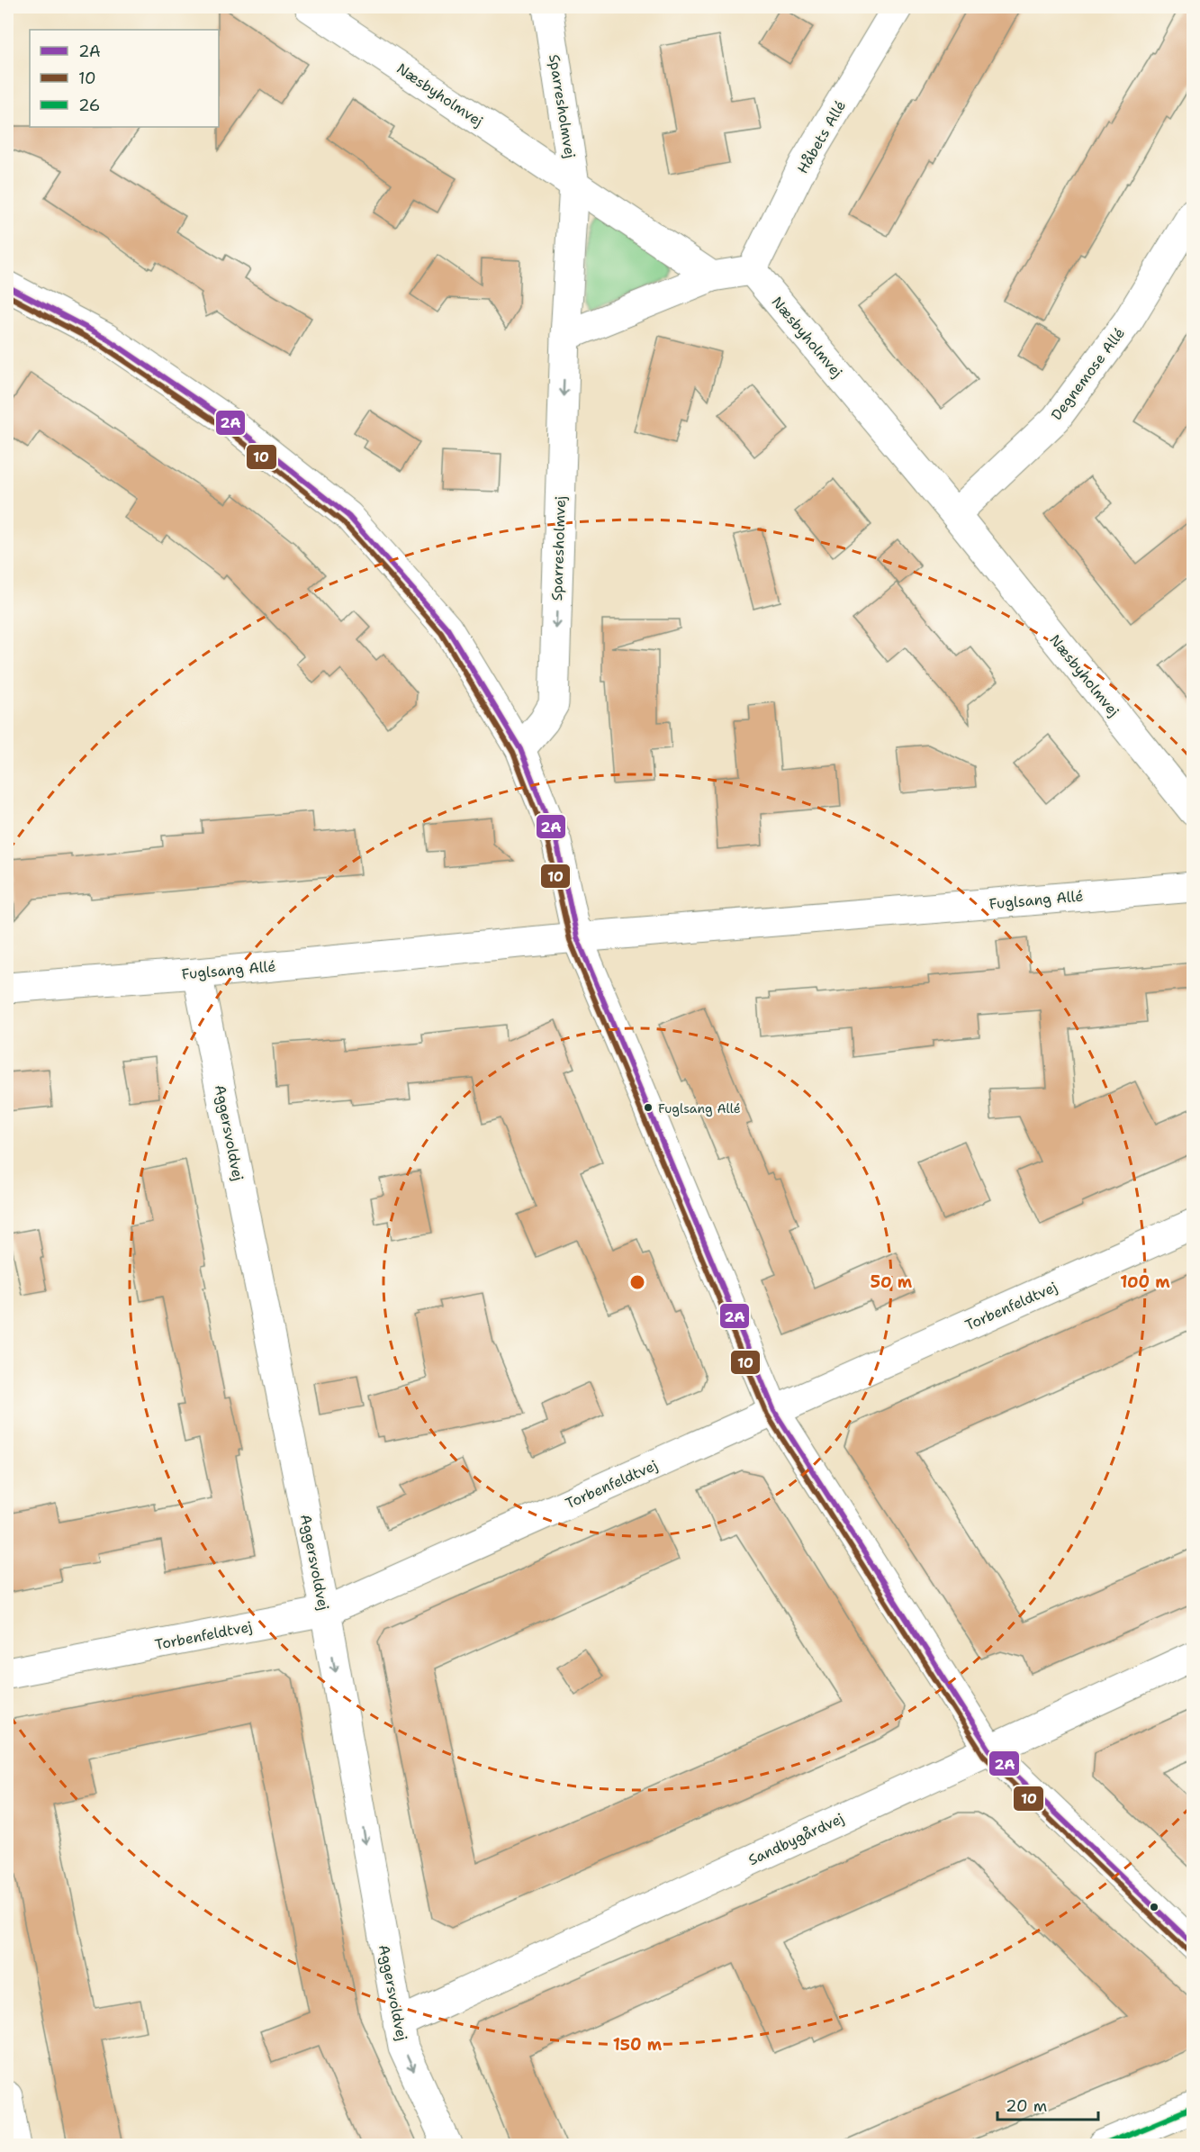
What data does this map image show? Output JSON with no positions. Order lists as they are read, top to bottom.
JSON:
{
  "streets": {
    "street": [
      "Næsbyholmvej",
      "Sparresholmvej",
      "Håbets Allé",
      "Degnemose Allé",
      "Fuglsang Allé",
      "Aggersvoldvej",
      "Torbenfeldtvej",
      "Sandbygårdvej"
    ]
  },
  "crossings": [
    ["Næsbyholmvej", "Sparresholmvej"],
    ["Næsbyholmvej", "Håbets Allé"],
    ["Næsbyholmvej", "Degnemose Allé"],
    ["Fuglsang Allé", "Aggersvoldvej"],
    ["Aggersvoldvej", "Torbenfeldtvej"],
    ["Aggersvoldvej", "Sandbygårdvej"]
  ],
  "one_way": ["Sparresholmvej", "Aggersvoldvej"],
  "places": ["Fuglsang Allé"],
  "lines": ["transit line 2A", "transit line 10", "transit line 26"],
  "legend": ["2A", "10", "26"],
  "scale_bar": "20 m",
  "rings": ["50 m", "100 m", "150 m"]
}
